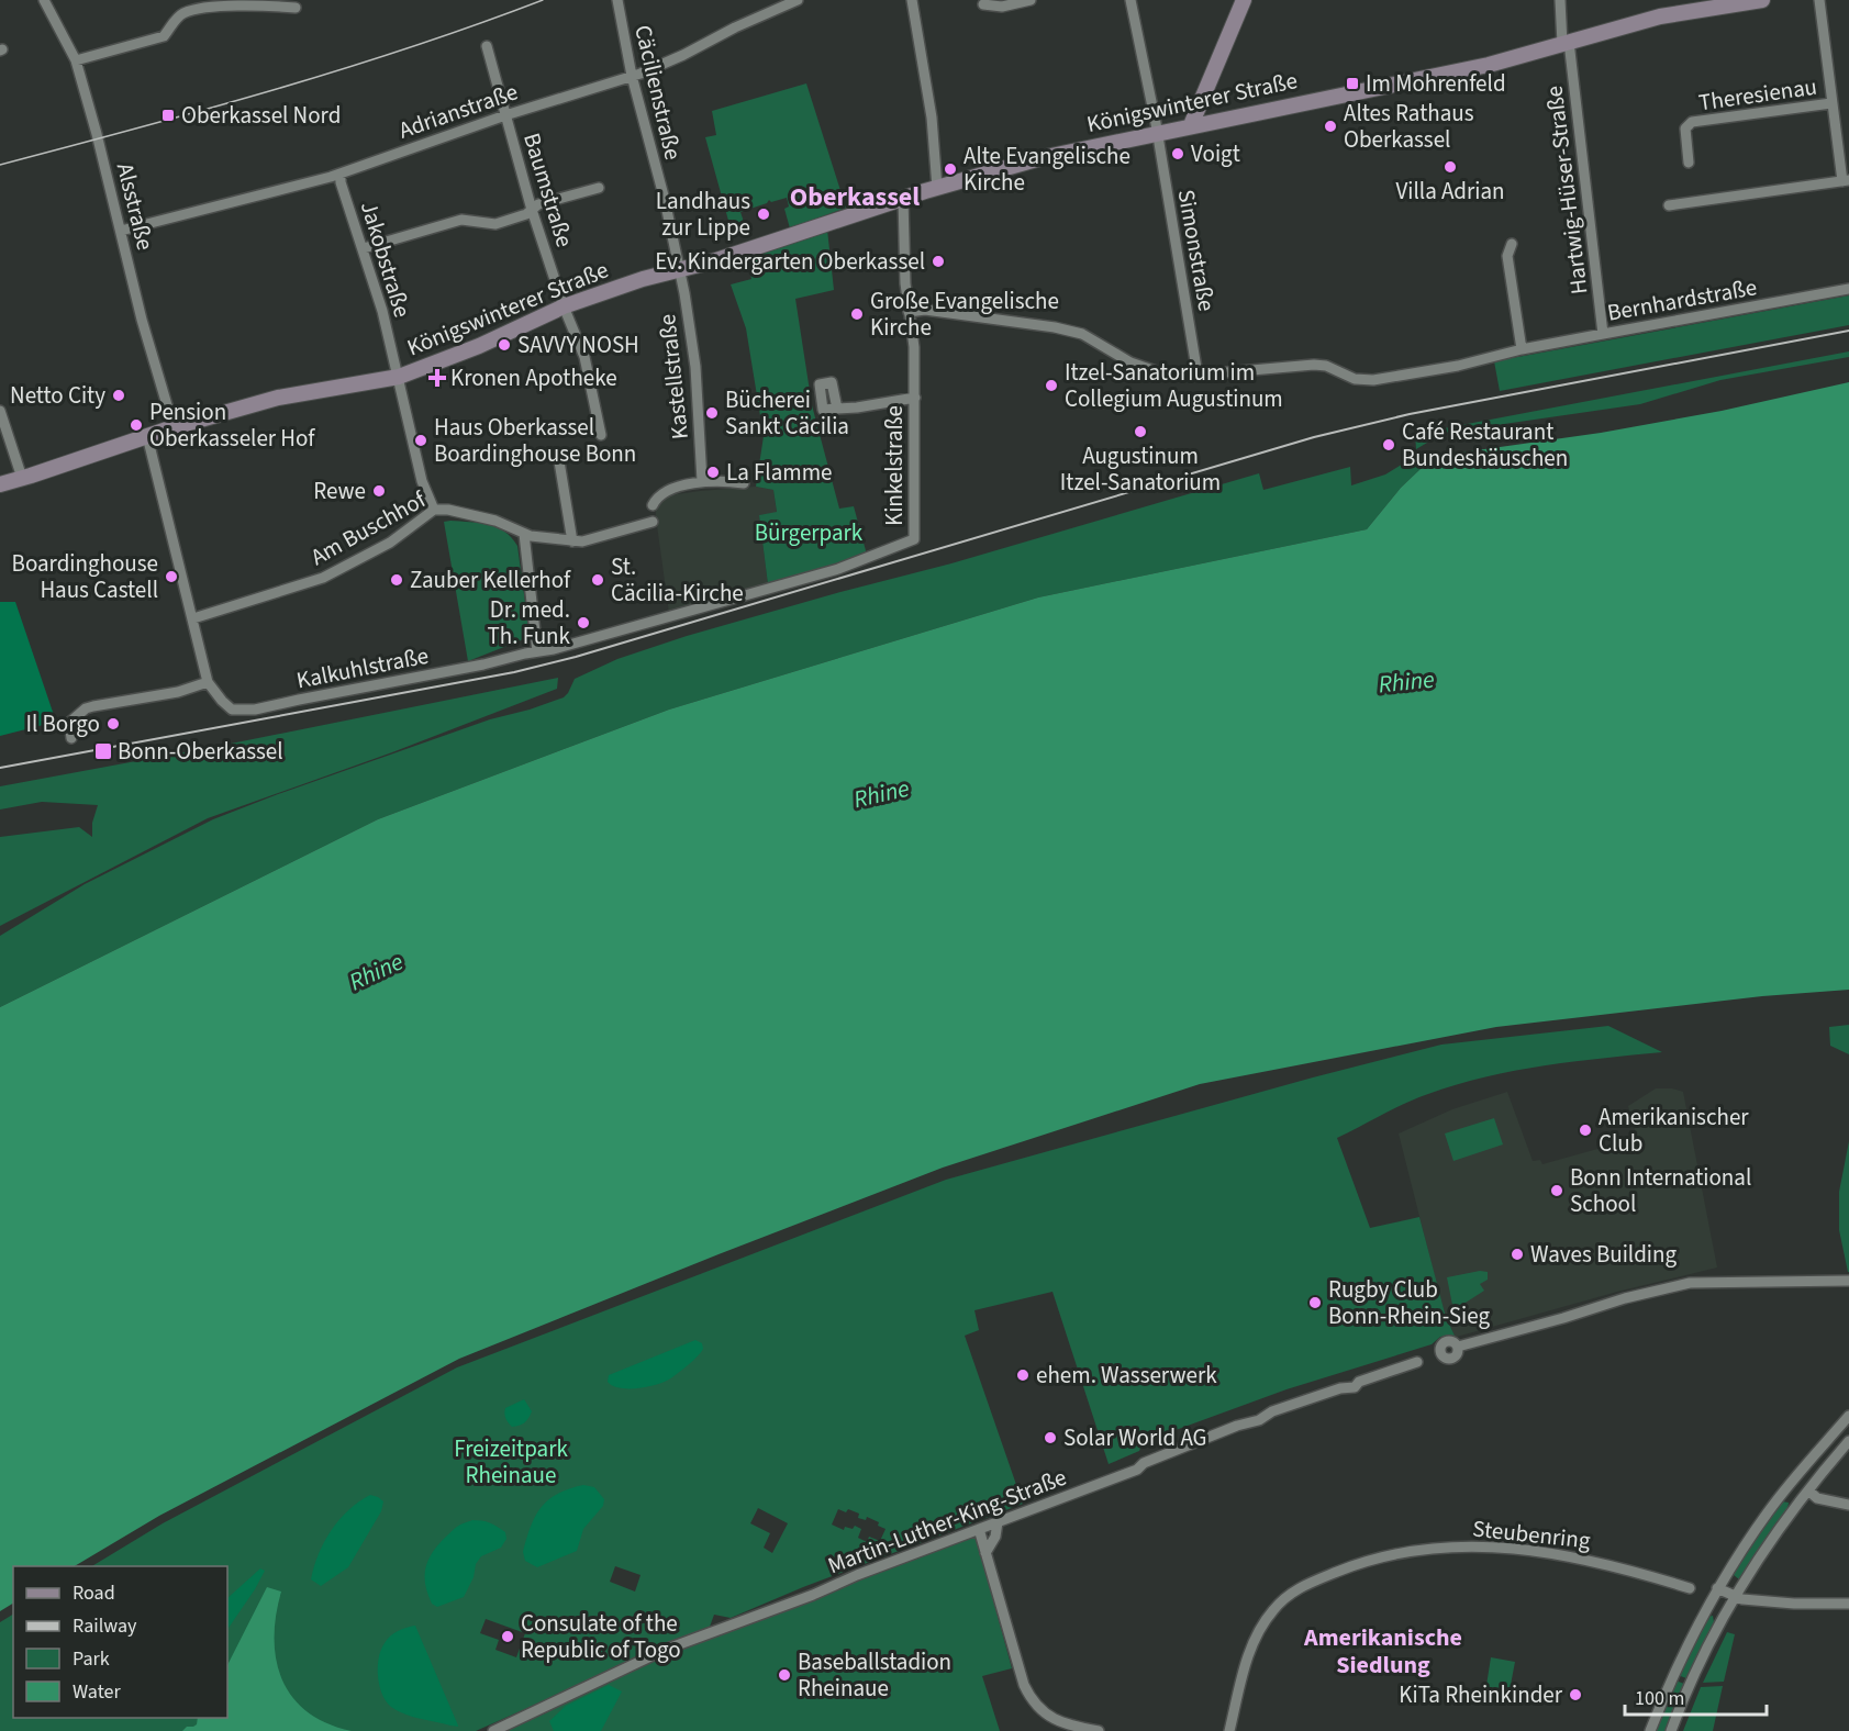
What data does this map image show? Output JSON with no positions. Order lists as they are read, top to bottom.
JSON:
{
  "streets": {
    "main road": ["Königswinterer Straße"],
    "street": [
      "Cäcilienstraße",
      "Theresienau",
      "Adrianstraße",
      "Baumstraße",
      "Hartwig-Hüser-Straße",
      "Alsstraße",
      "Simonstraße",
      "Jakobstraße",
      "Bernhardstraße",
      "Kastellstraße",
      "Kinkelstraße",
      "Am Buschhof",
      "Kalkuhlstraße",
      "Martin-Luther-King-Straße",
      "Steubenring"
    ]
  },
  "crossings": [
    ["Cäcilienstraße", "Königswinterer Straße"],
    ["Cäcilienstraße", "Adrianstraße"],
    ["Cäcilienstraße", "Kastellstraße"],
    ["Königswinterer Straße", "Baumstraße"],
    ["Königswinterer Straße", "Hartwig-Hüser-Straße"],
    ["Königswinterer Straße", "Alsstraße"],
    ["Königswinterer Straße", "Simonstraße"],
    ["Königswinterer Straße", "Jakobstraße"],
    ["Königswinterer Straße", "Kastellstraße"],
    ["Königswinterer Straße", "Kinkelstraße"],
    ["Königswinterer Straße", "Kalkuhlstraße"],
    ["Adrianstraße", "Baumstraße"],
    ["Adrianstraße", "Alsstraße"],
    ["Adrianstraße", "Jakobstraße"],
    ["Hartwig-Hüser-Straße", "Bernhardstraße"],
    ["Simonstraße", "Bernhardstraße"],
    ["Jakobstraße", "Am Buschhof"],
    ["Bernhardstraße", "Kinkelstraße"],
    ["Kinkelstraße", "Kalkuhlstraße"],
    ["Am Buschhof", "Kalkuhlstraße"]
  ],
  "districts": ["Oberkassel", "Amerikanische Siedlung"],
  "water": ["Rhine"],
  "parks": ["Bürgerpark", "Freizeitpark Rheinaue"],
  "places": {
    "transit": ["Im Mohrenfeld", "Oberkassel Nord", "Bonn-Oberkassel"],
    "other": [
      "Altes Rathaus Oberkassel",
      "Voigt",
      "Villa Adrian",
      "Alte Evangelische Kirche",
      "Landhaus zur Lippe",
      "Ev. Kindergarten Oberkassel",
      "Große Evangelische Kirche",
      "SAVVY NOSH",
      "Itzel-Sanatorium im Collegium Augustinum",
      "Netto City",
      "Bücherei Sankt Cäcilia",
      "Pension Oberkasseler Hof",
      "Augustinum Itzel-Sanatorium",
      "Haus Oberkassel Boardinghouse Bonn",
      "Café Restaurant Bundeshäuschen",
      "La Flamme",
      "Rewe",
      "Boardinghouse Haus Castell",
      "Zauber Kellerhof",
      "St. Cäcilia-Kirche",
      "Dr. med. Th. Funk",
      "Il Borgo",
      "Amerikanischer Club",
      "Bonn International School",
      "Waves Building",
      "Rugby Club Bonn-Rhein-Sieg",
      "ehem. Wasserwerk",
      "Solar World AG",
      "Consulate of the Republic of Togo",
      "Baseballstadion Rheinaue",
      "KiTa Rheinkinder"
    ],
    "health": ["Kronen Apotheke"]
  },
  "legend": [
    "Road",
    "Railway",
    "Park",
    "Water"
  ],
  "scale_bar": "100 m"
}
